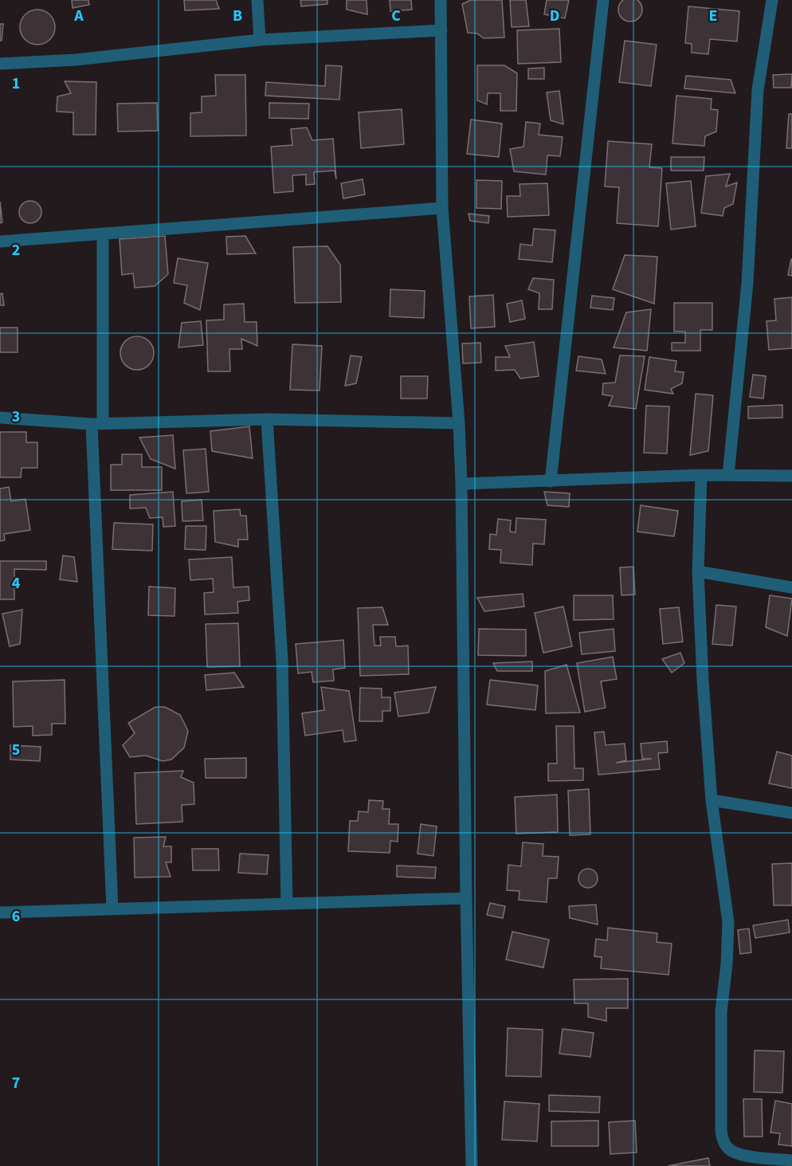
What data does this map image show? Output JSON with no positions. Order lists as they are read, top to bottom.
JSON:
{
  "grid": {
    "columns": [
      "A",
      "B",
      "C",
      "D",
      "E"
    ],
    "rows": [
      "1",
      "2",
      "3",
      "4",
      "5",
      "6",
      "7"
    ]
  }
}
